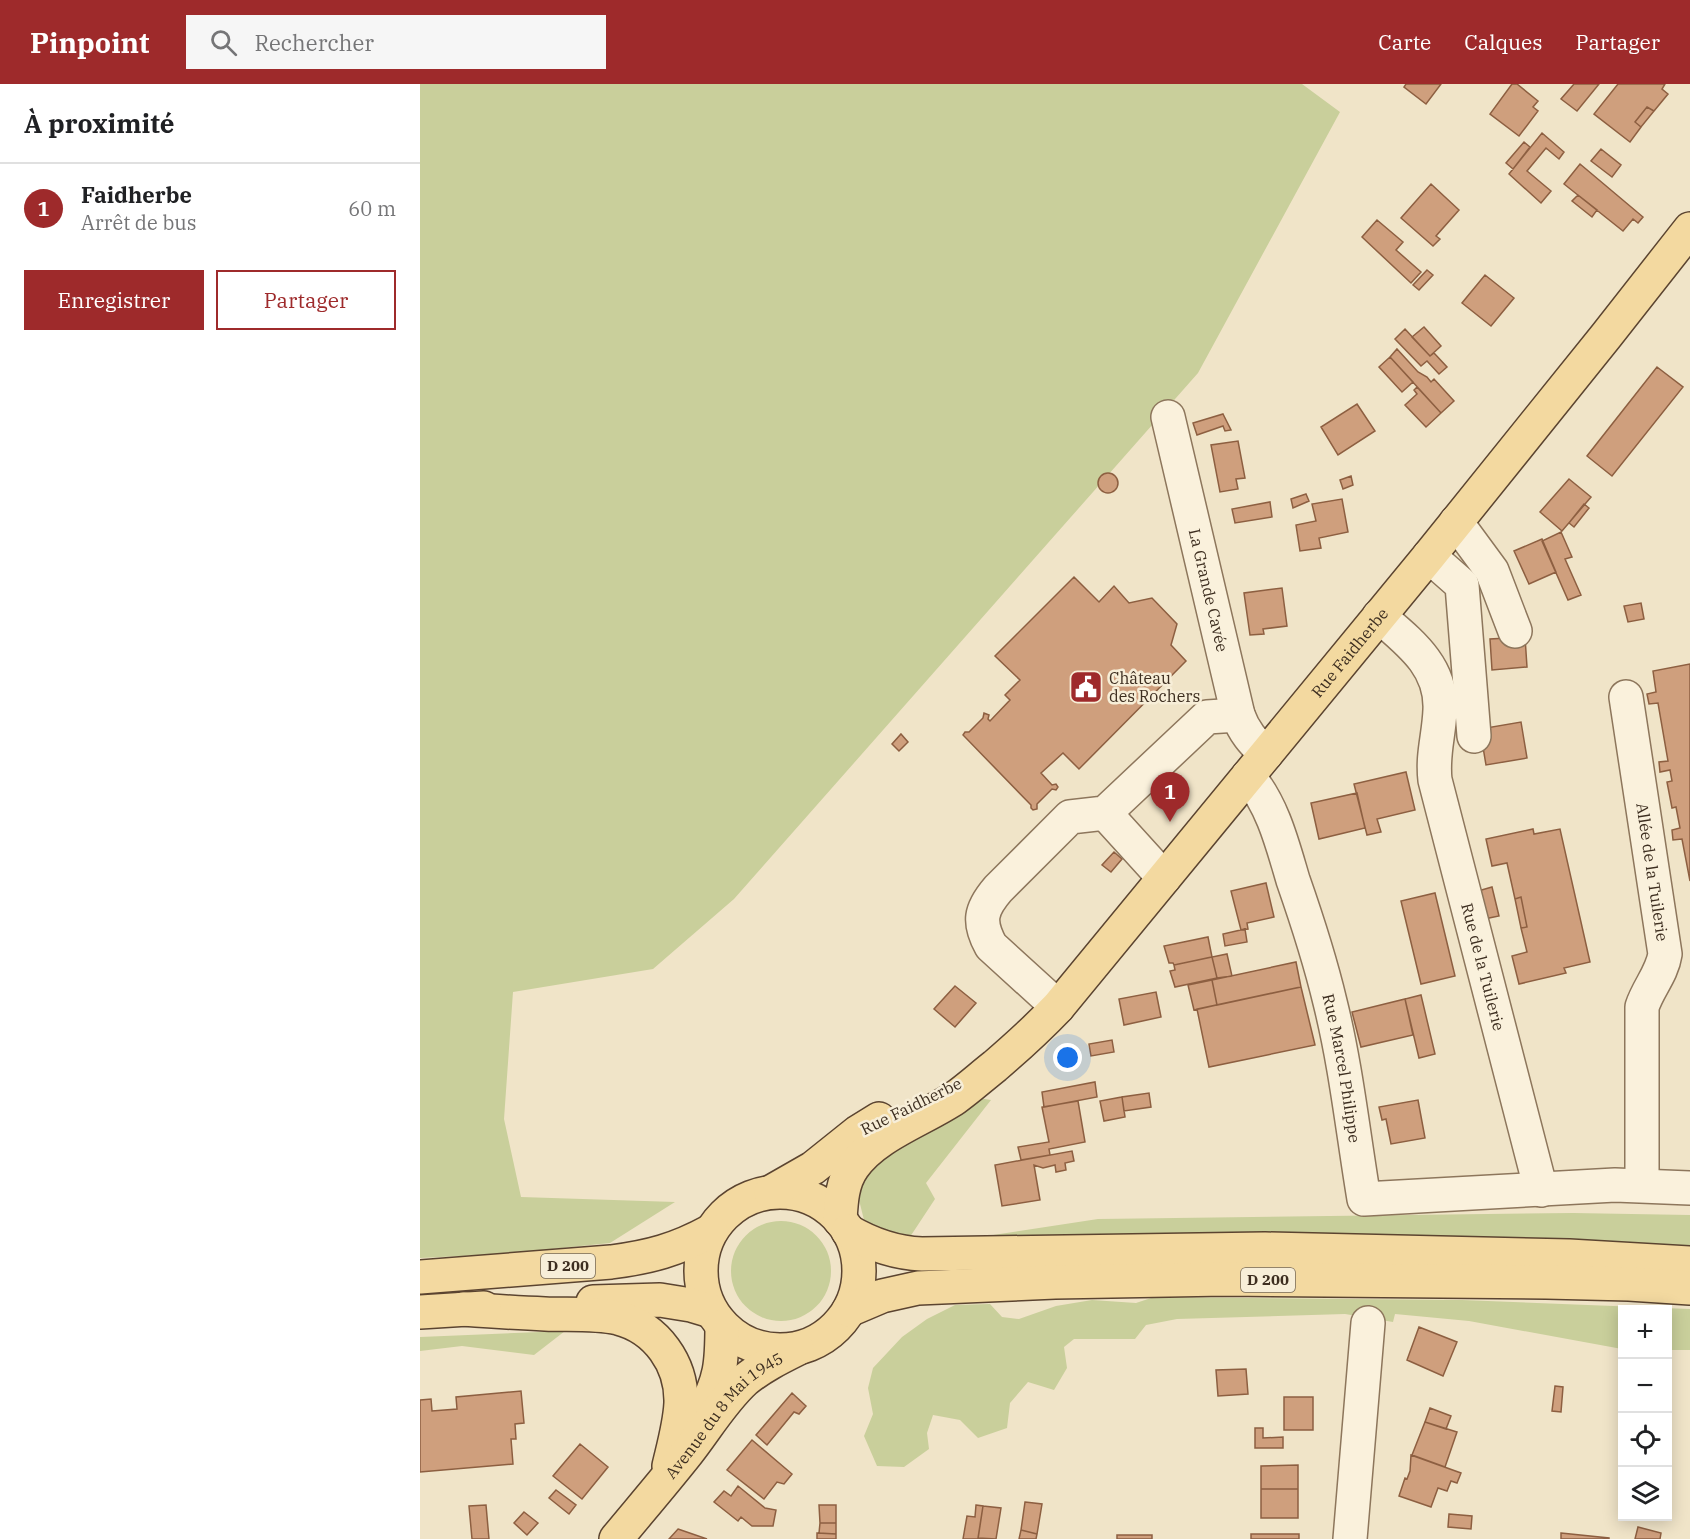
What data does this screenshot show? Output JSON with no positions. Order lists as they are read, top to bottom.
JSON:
{
  "streets": {
    "main road": ["Rue Faidherbe", "D 200", "Avenue du 8 Mai 1945"],
    "street": [
      "La Grande Cavée",
      "Allée de la Tuilerie",
      "Rue de la Tuilerie",
      "Rue Marcel Philippe"
    ]
  },
  "crossings": [
    ["La Grande Cavée", "Rue Faidherbe"],
    ["La Grande Cavée", "Rue Marcel Philippe"],
    ["Rue Faidherbe", "Rue de la Tuilerie"],
    ["Rue Faidherbe", "Rue Marcel Philippe"],
    ["Rue Faidherbe", "D 200"],
    ["Rue Faidherbe", "Avenue du 8 Mai 1945"],
    ["Rue de la Tuilerie", "Rue Marcel Philippe"],
    ["D 200", "Avenue du 8 Mai 1945"]
  ],
  "places": {
    "public building": ["Château des Rochers"]
  },
  "page": {
    "header": "Pinpoint",
    "search": "Rechercher",
    "nav": ["Carte", "Calques", "Partager"],
    "heading": "À proximité",
    "list": [
      {
        "mark": "1",
        "name": "Faidherbe",
        "note": "Arrêt de bus",
        "value": "60 m"
      }
    ],
    "buttons": ["Enregistrer", "Partager"],
    "pins": "1",
    "map_buttons": ["+", "−"]
  }
}
